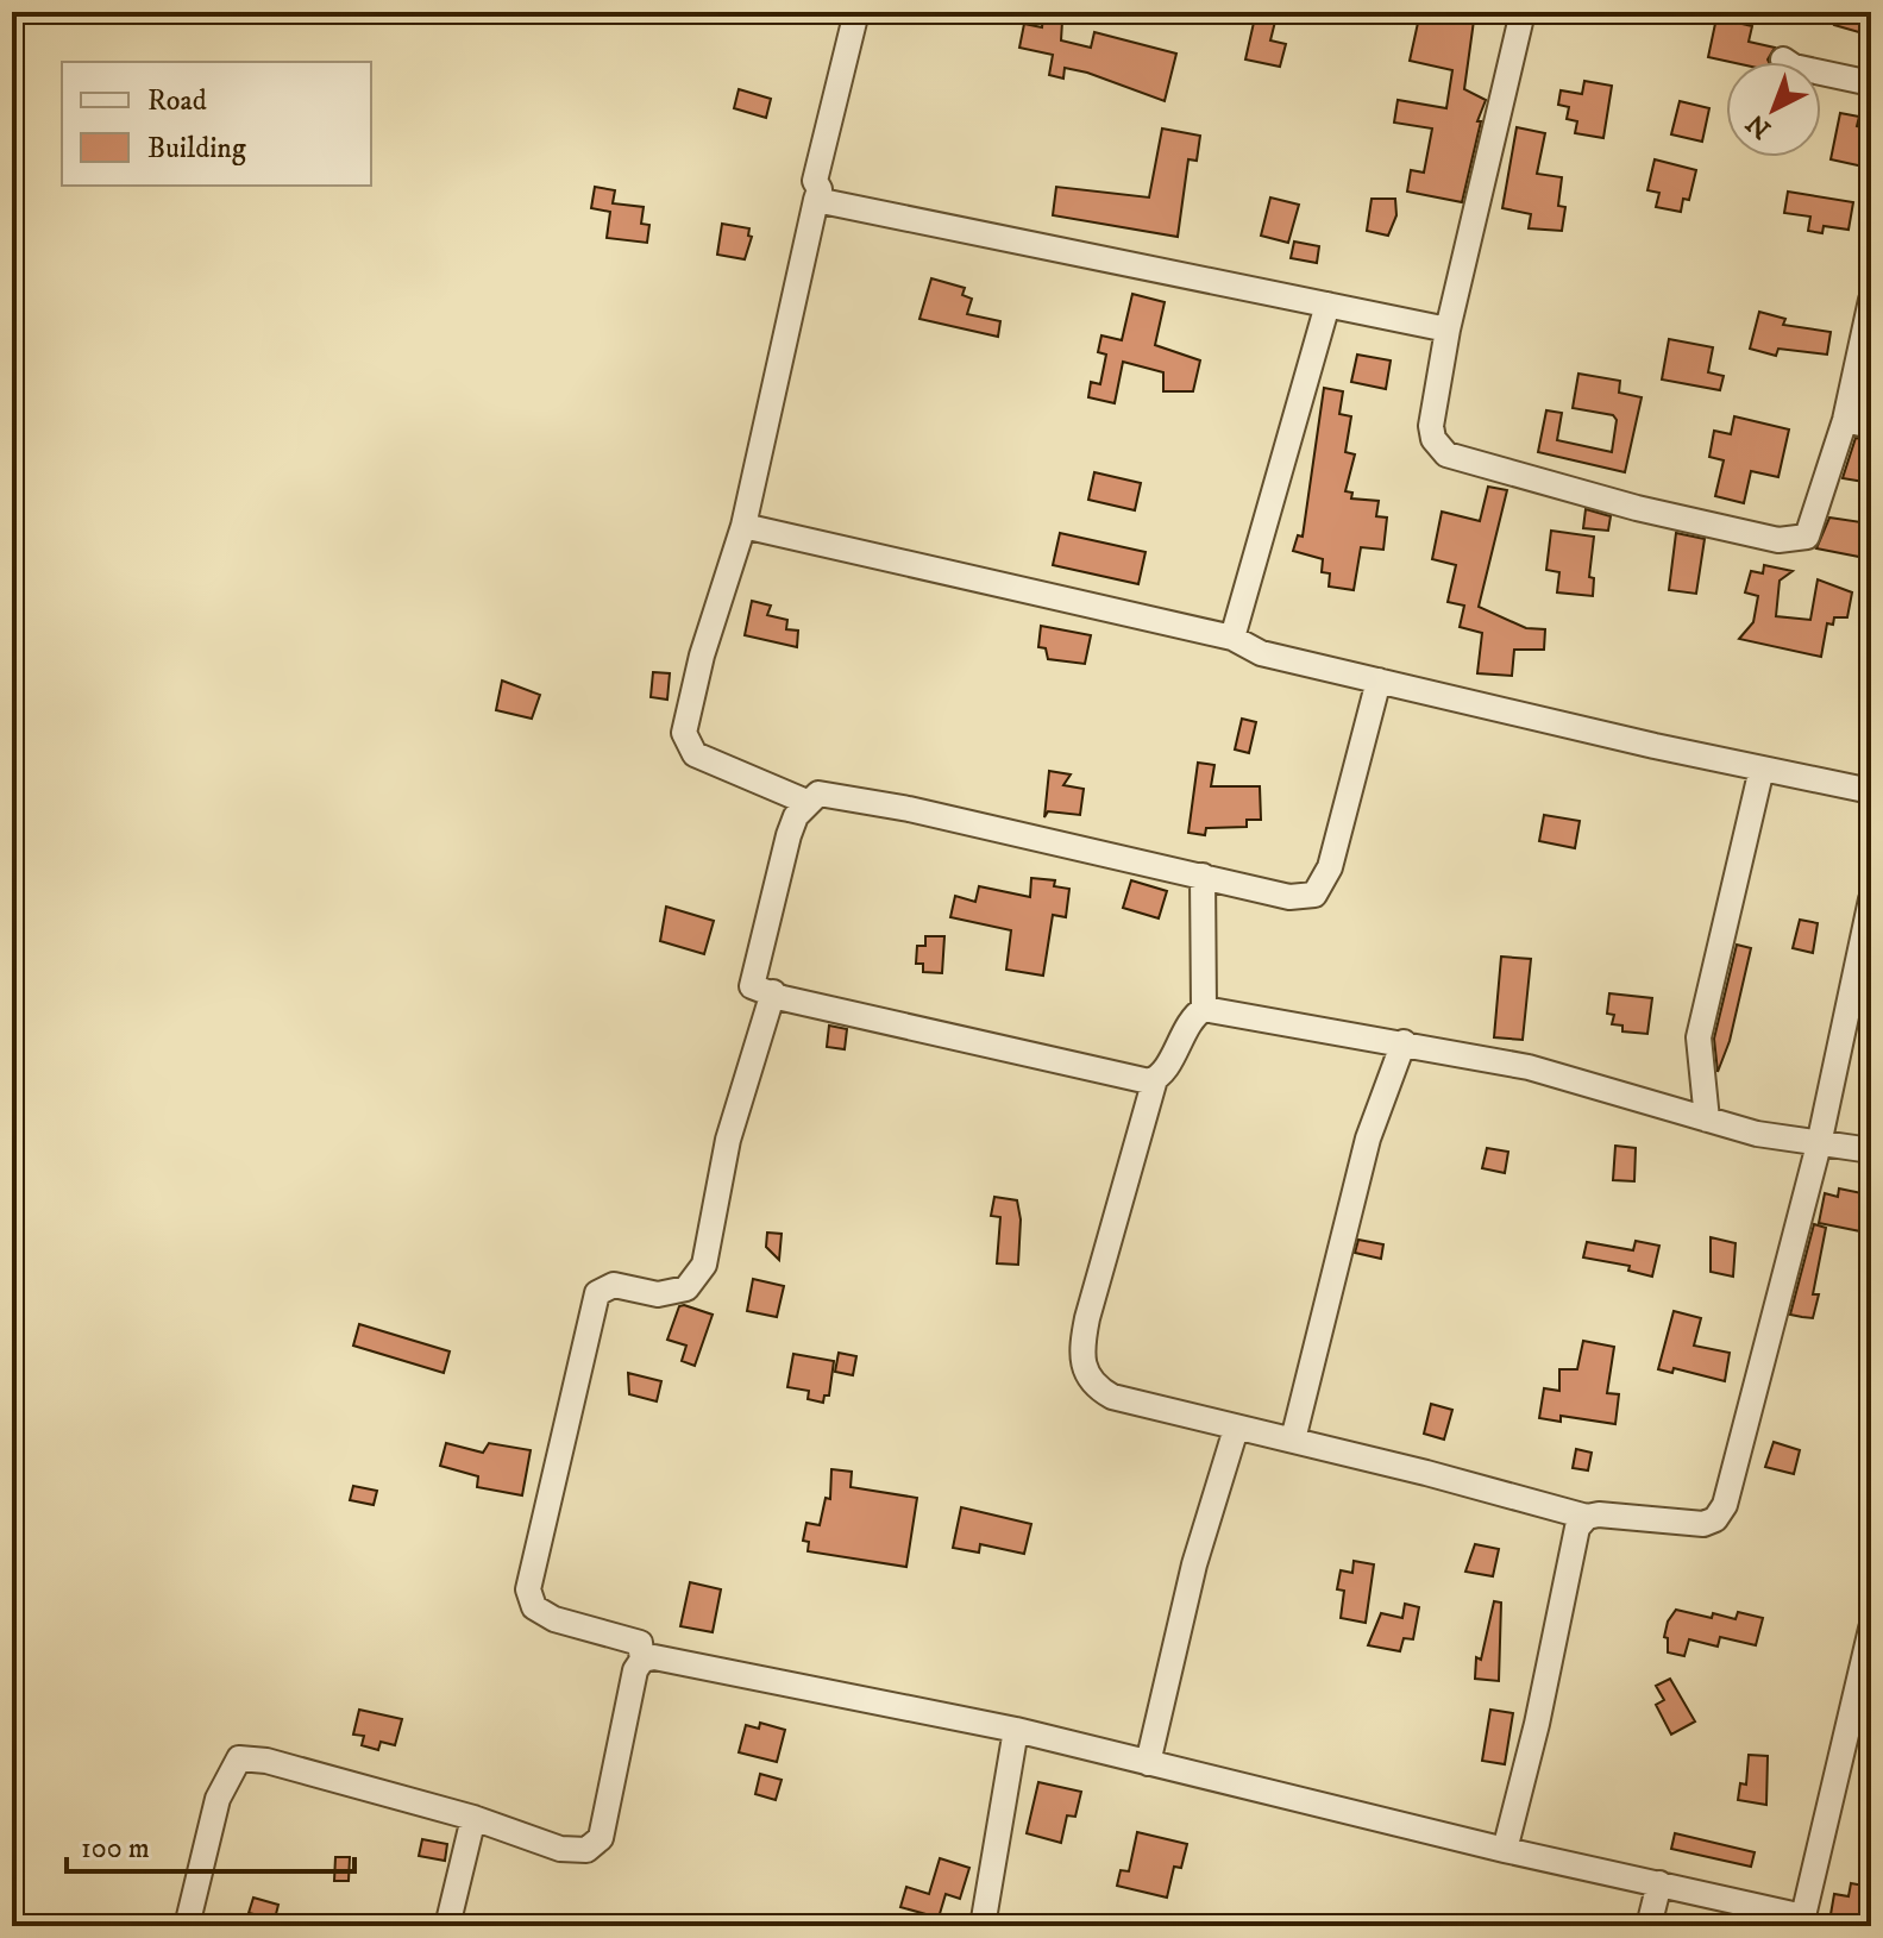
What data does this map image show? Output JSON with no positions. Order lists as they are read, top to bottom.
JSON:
{
  "legend": ["Road", "Building"],
  "scale_bar": "100 m",
  "north": "bottom left"
}
